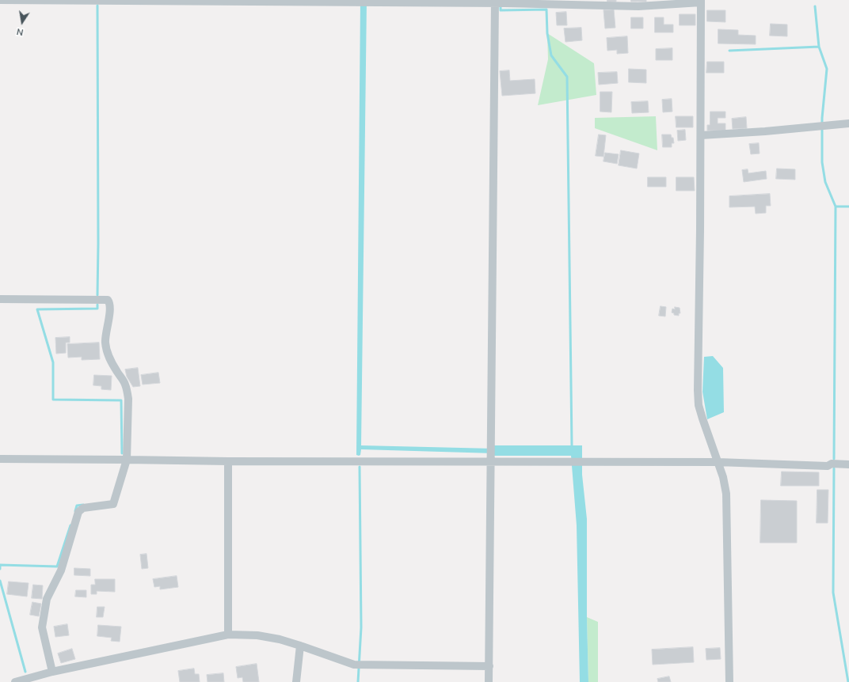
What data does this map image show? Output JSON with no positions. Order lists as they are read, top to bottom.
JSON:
{
  "north": "bottom"
}
